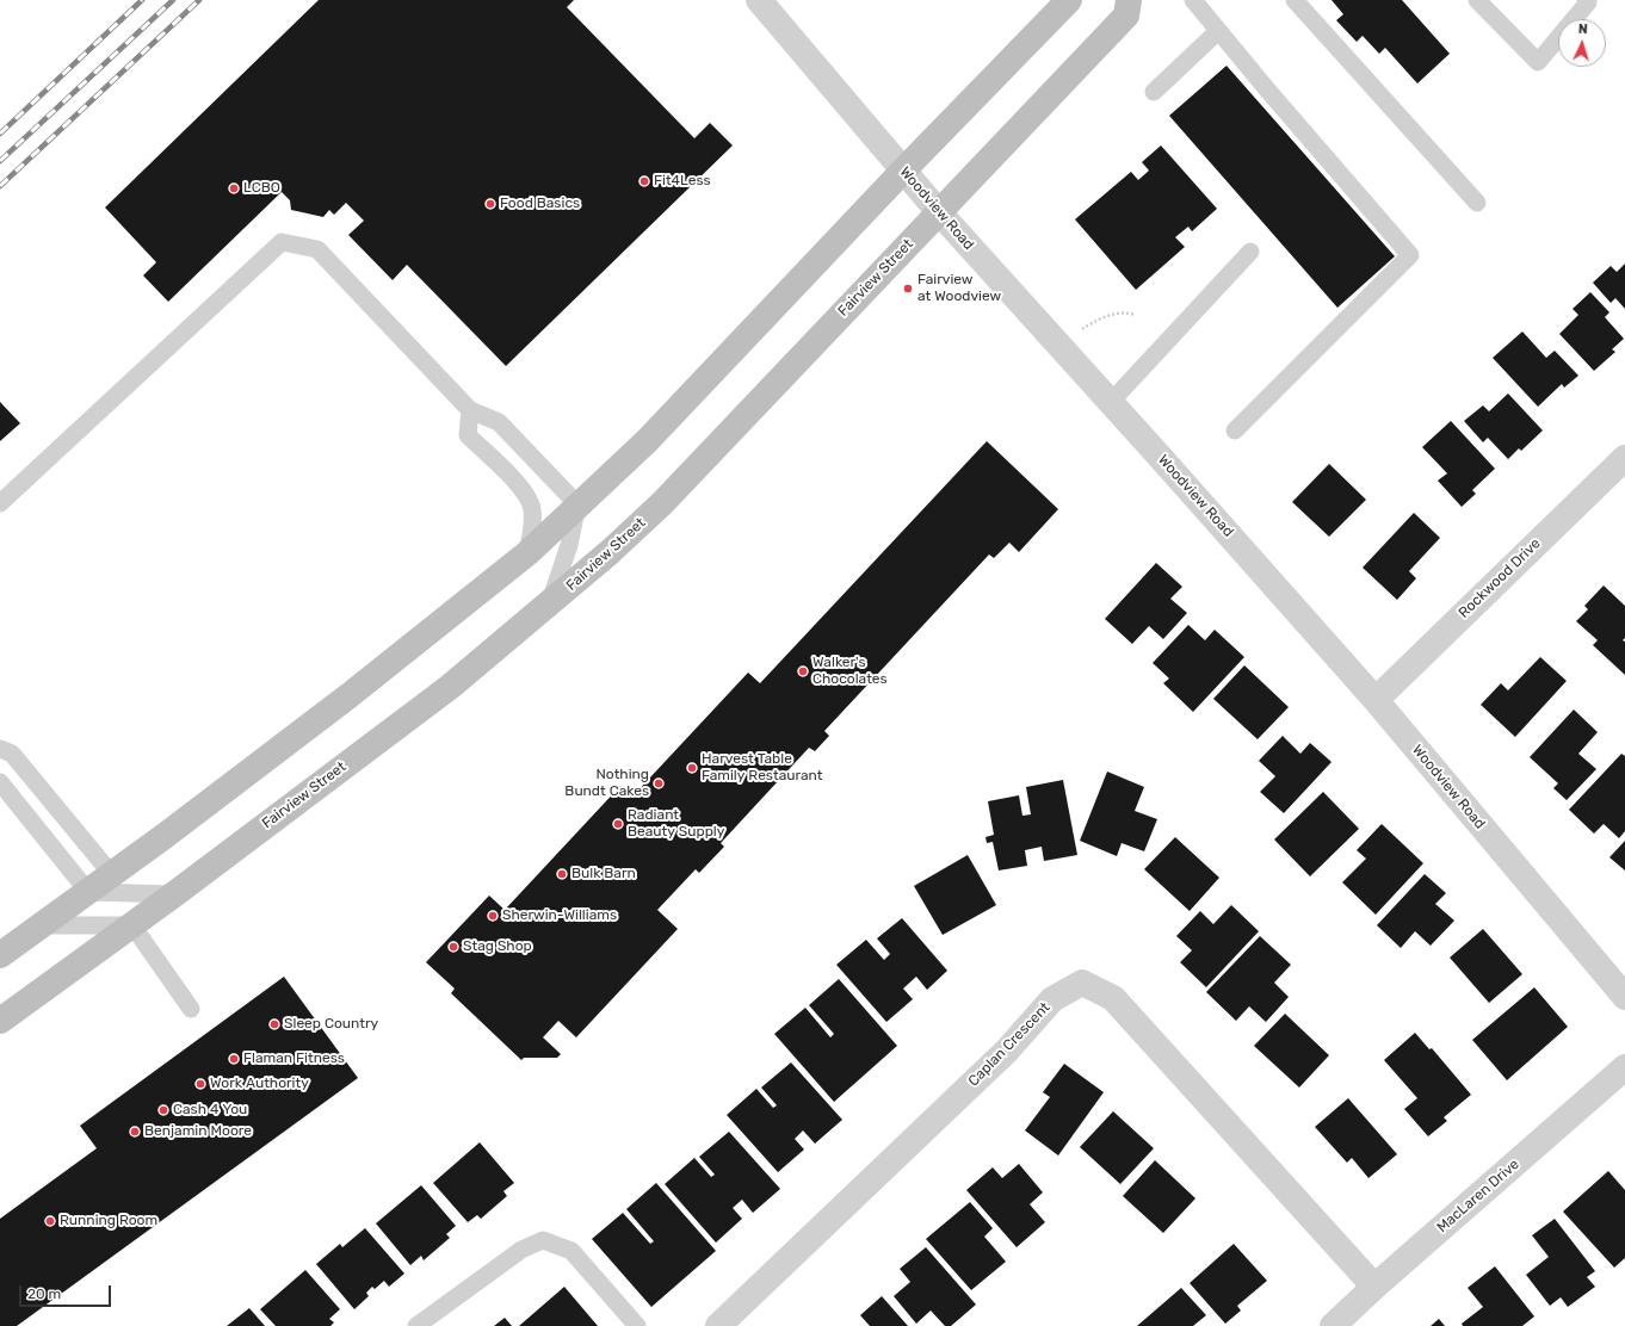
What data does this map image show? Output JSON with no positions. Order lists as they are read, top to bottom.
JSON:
{
  "streets": {
    "main road": ["Fairview Street"],
    "street": [
      "Woodview Road",
      "Rockwood Drive",
      "Caplan Crescent",
      "MacLaren Drive"
    ]
  },
  "crossings": [
    ["Woodview Road", "Fairview Street"],
    ["Woodview Road", "Rockwood Drive"],
    ["Caplan Crescent", "MacLaren Drive"]
  ],
  "places": [
    "Fit4Less",
    "LCBO",
    "Food Basics",
    "Fairview at Woodview",
    "Walker's Chocolates",
    "Harvest Table Family Restaurant",
    "Nothing Bundt Cakes",
    "Radiant Beauty Supply",
    "Bulk Barn",
    "Sherwin-Williams",
    "Stag Shop",
    "Sleep Country",
    "Flaman Fitness",
    "Work Authority",
    "Cash 4 You",
    "Benjamin Moore",
    "Running Room"
  ],
  "scale_bar": "20 m",
  "north": "top"
}
